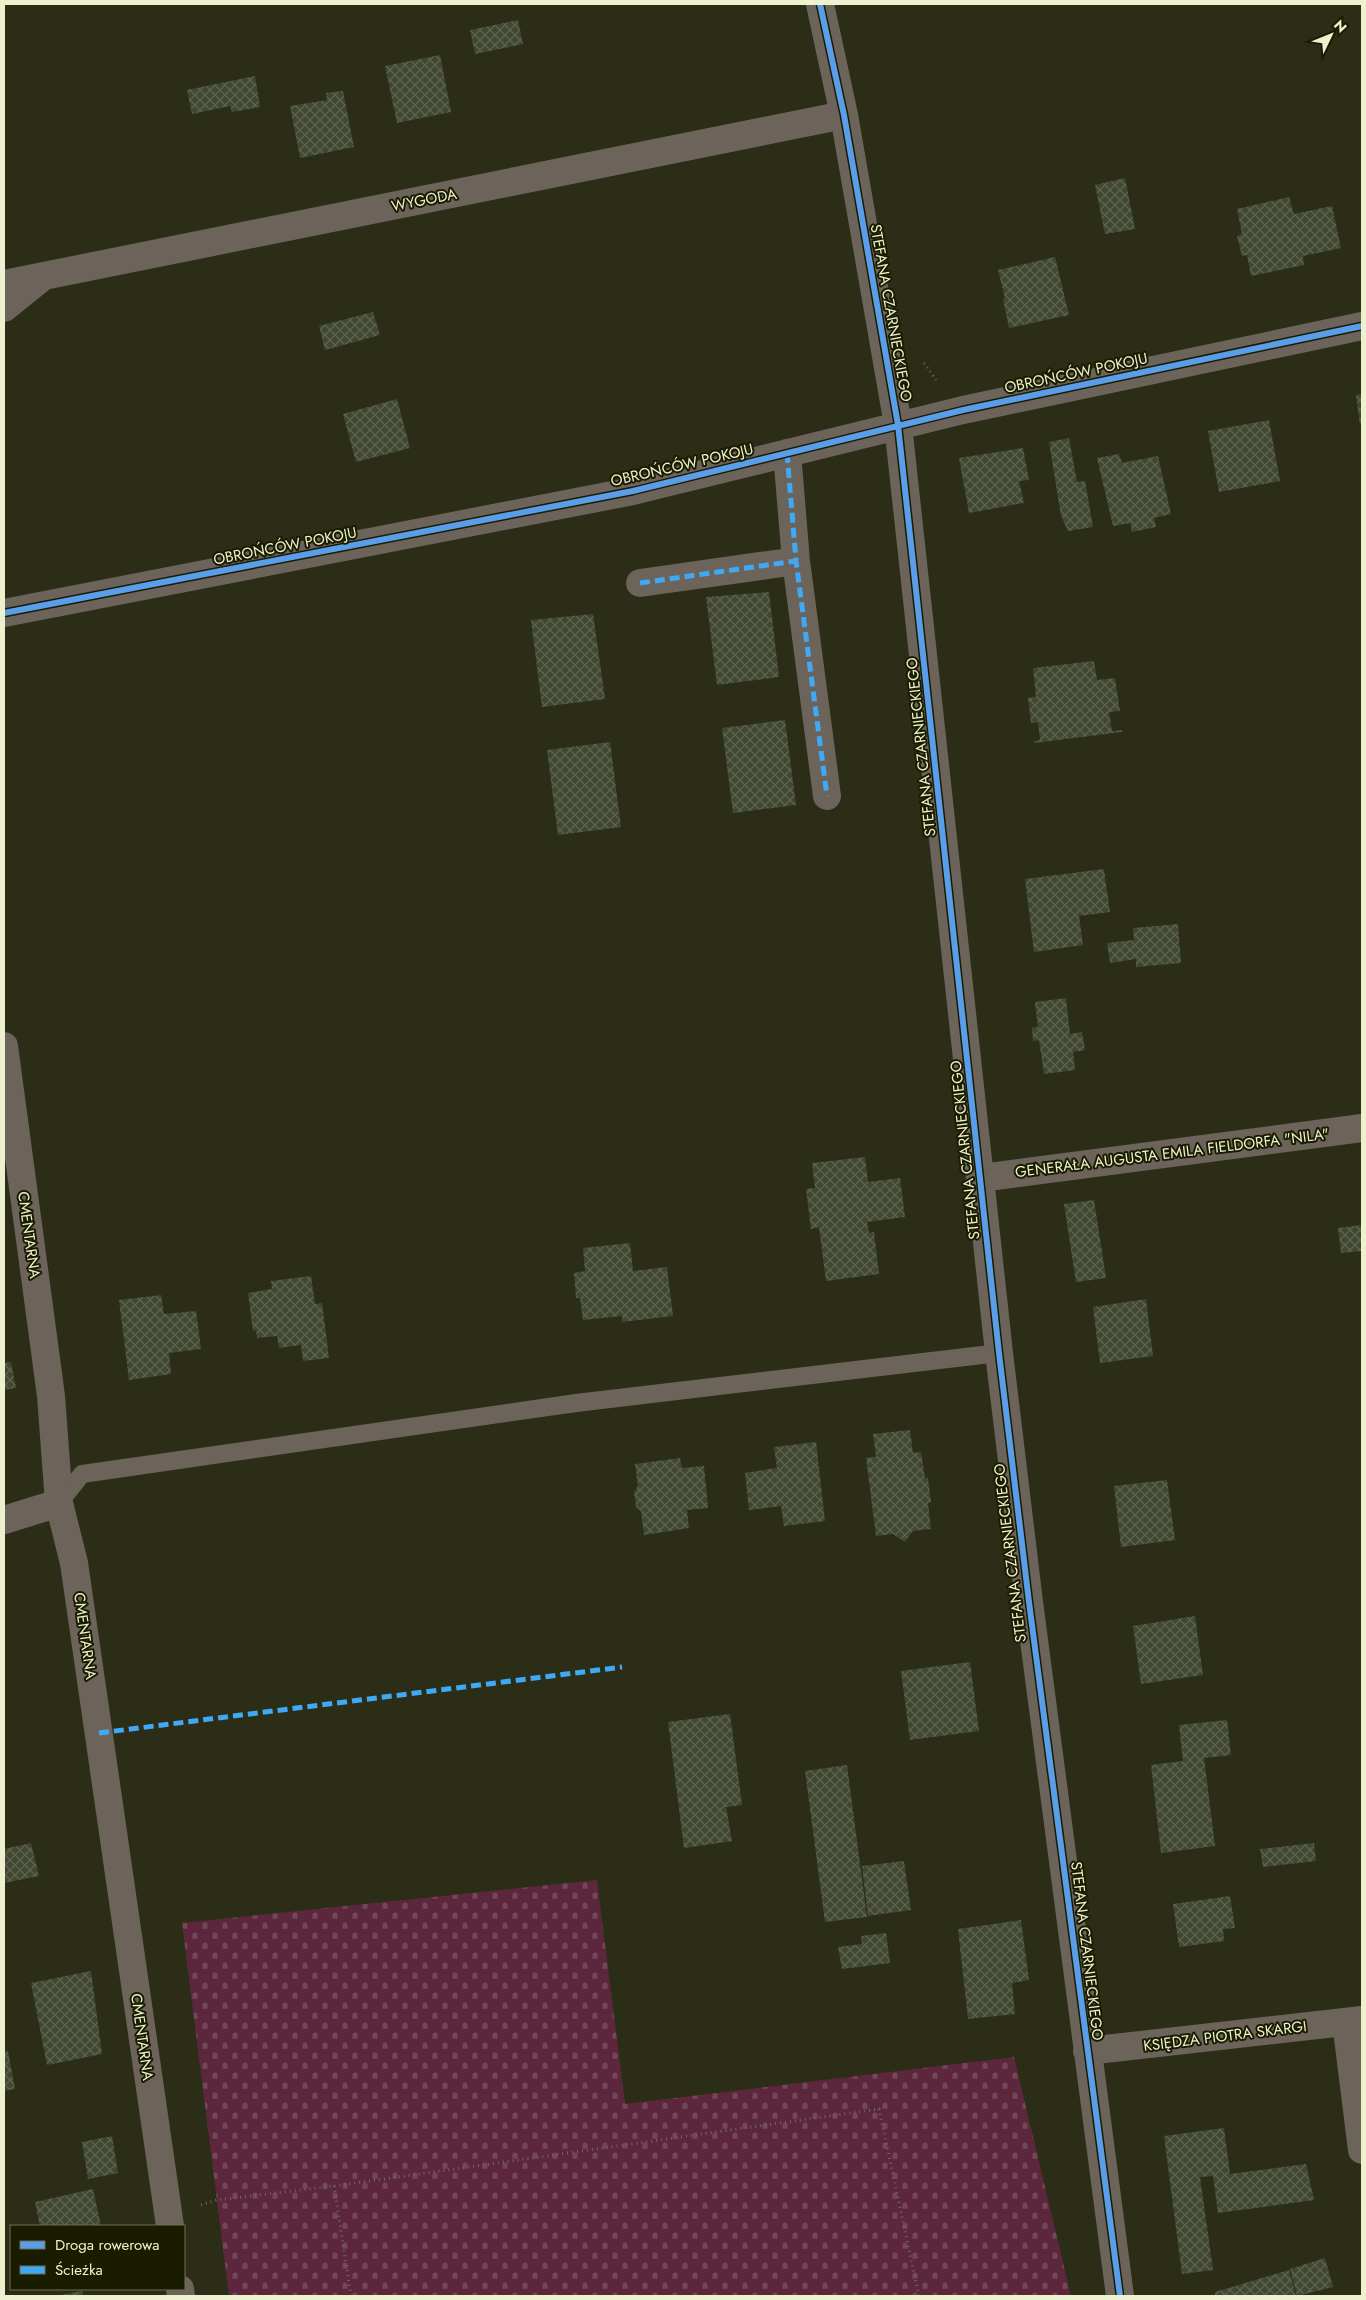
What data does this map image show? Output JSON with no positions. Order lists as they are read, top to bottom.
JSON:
{
  "streets": {
    "street": [
      "WYGODA",
      "STEFANA CZARNIECKIEGO",
      "OBROŃCÓW POKOJU",
      "GENERAŁA AUGUSTA EMILA FIELDORFA \"NILA\"",
      "CMENTARNA",
      "KSIĘDZA PIOTRA SKARGI"
    ]
  },
  "crossings": [
    ["WYGODA", "STEFANA CZARNIECKIEGO"],
    ["STEFANA CZARNIECKIEGO", "OBROŃCÓW POKOJU"],
    ["STEFANA CZARNIECKIEGO", "GENERAŁA AUGUSTA EMILA FIELDORFA \"NILA\""],
    ["STEFANA CZARNIECKIEGO", "KSIĘDZA PIOTRA SKARGI"]
  ],
  "legend": ["Droga rowerowa", "Ścieżka"],
  "north": "top right"
}
